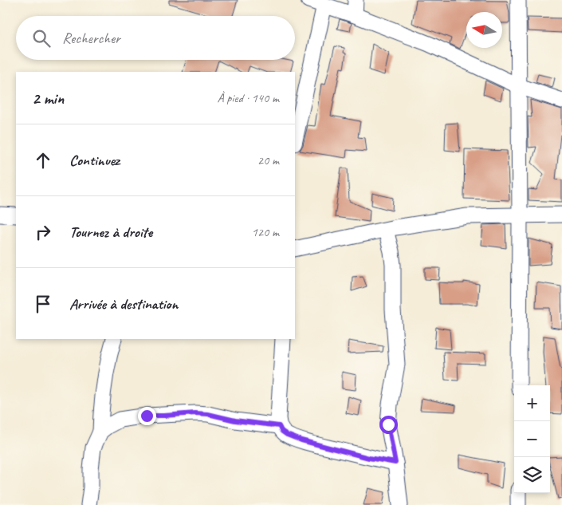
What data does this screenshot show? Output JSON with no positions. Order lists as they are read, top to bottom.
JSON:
{
  "north": "left",
  "page": {
    "search": "Rechercher",
    "heading": ["2 min", "À pied · 140 m"],
    "list": [
      ["Continuez", "20 m"],
      ["Tournez à droite", "120 m"],
      "Arrivée à destination"
    ],
    "map_buttons": ["+", "−"]
  }
}
